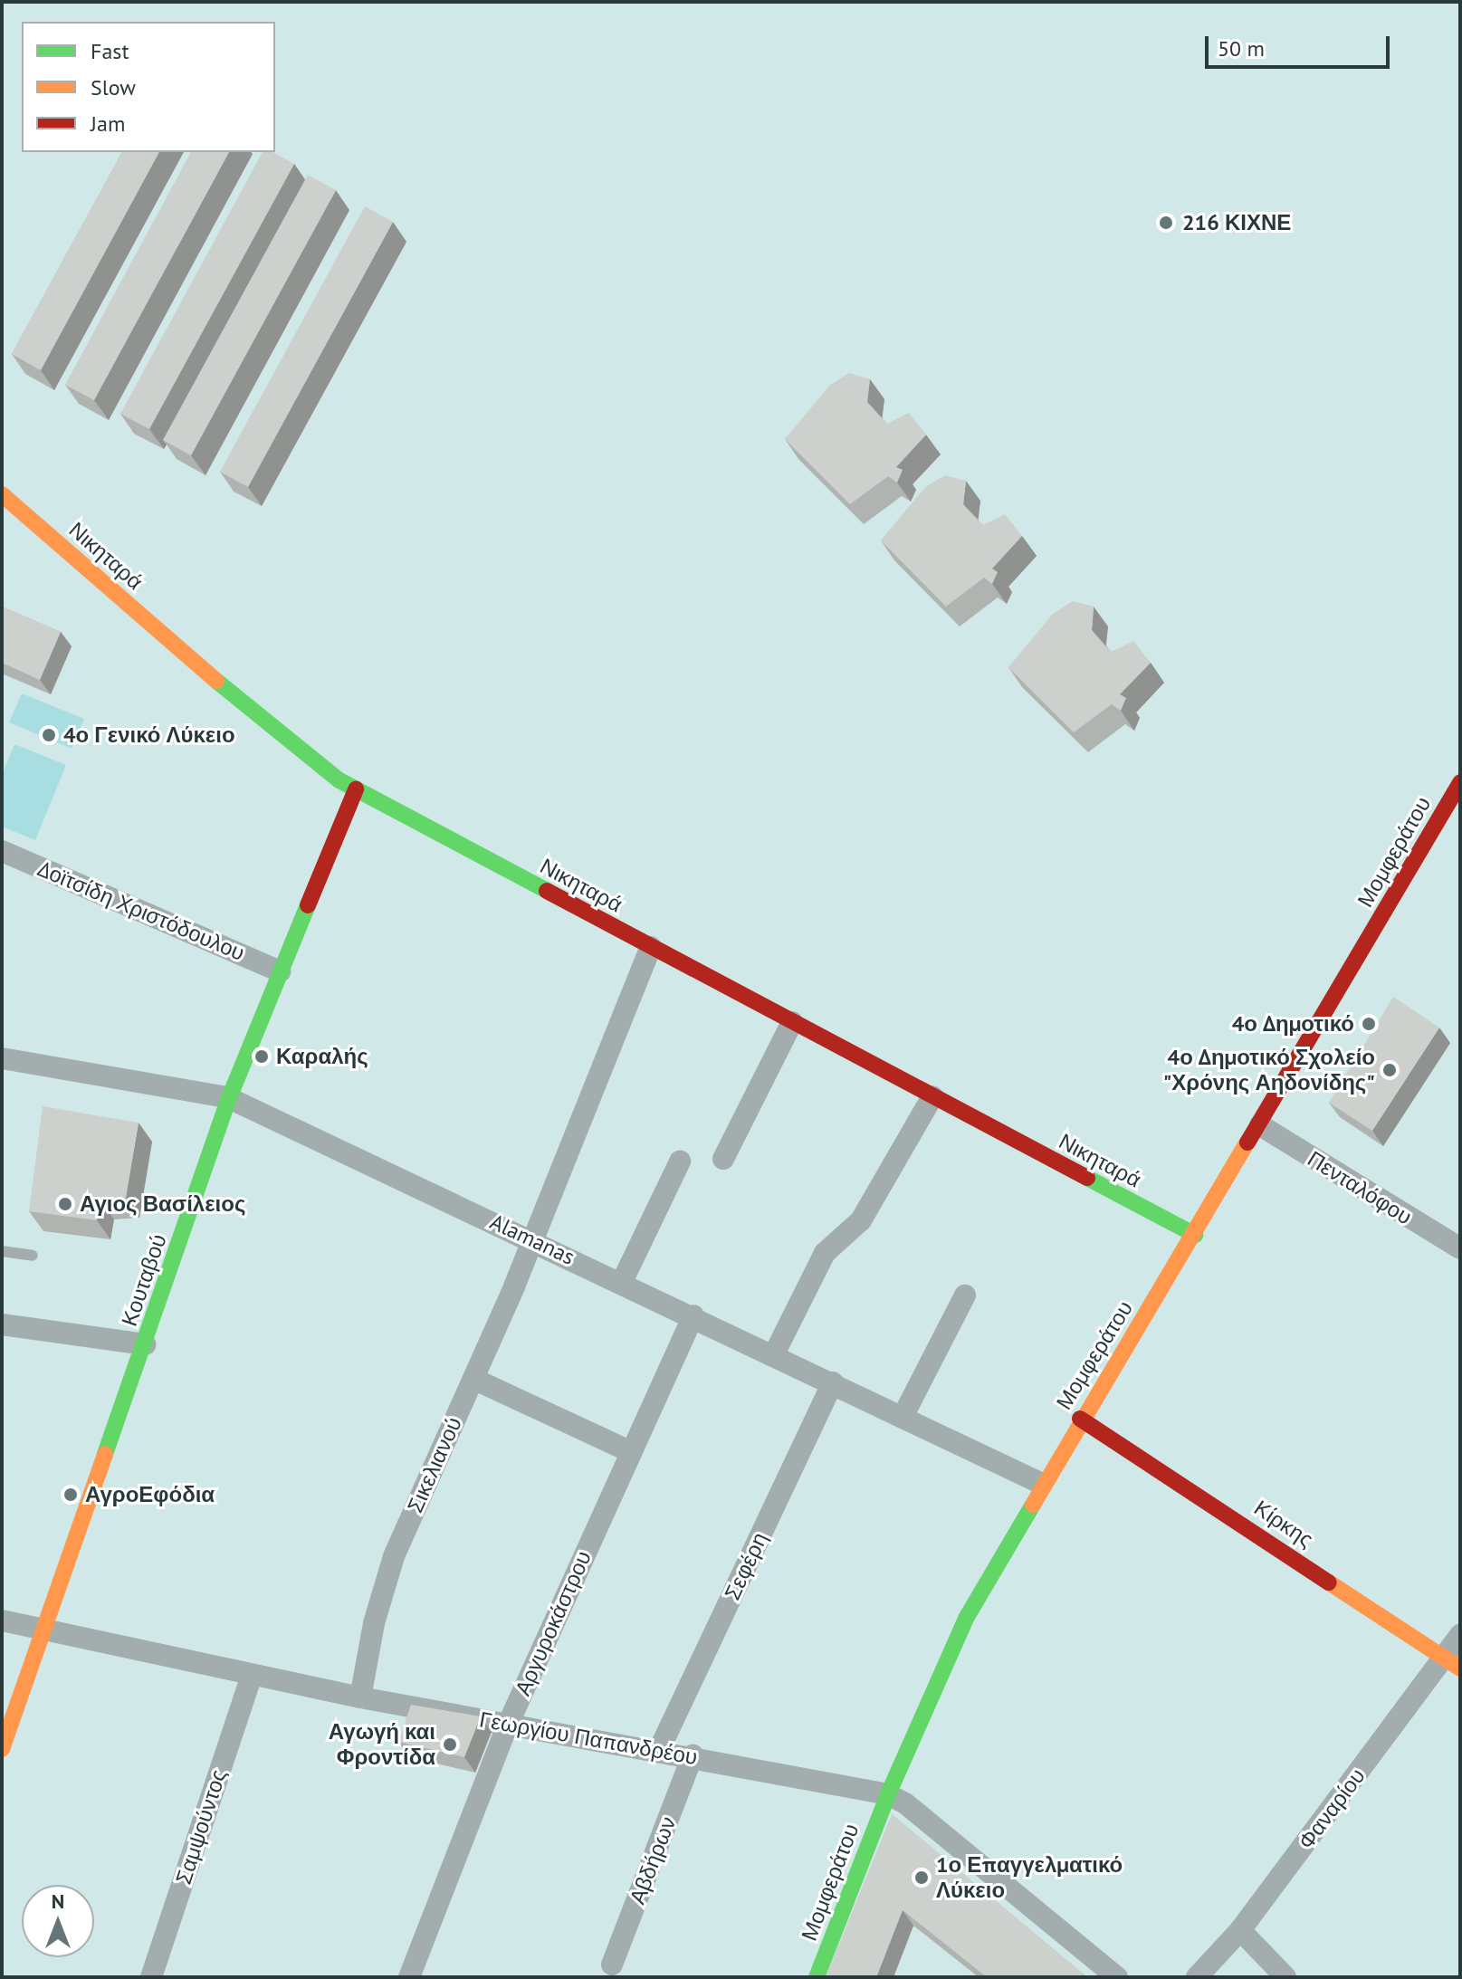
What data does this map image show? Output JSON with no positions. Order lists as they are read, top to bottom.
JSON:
{
  "streets": {
    "street": [
      "Νικηταρά",
      "Μομφεράτου",
      "Δοϊτσίδη Χριστόδουλου",
      "Πενταλόφου",
      "Alamanas",
      "Κουταβού",
      "Σικελιανού",
      "Κίρκης",
      "Σεφέρη",
      "Αργυροκάστρου",
      "Γεωργίου Παπανδρέου",
      "Φαναρίου",
      "Σαμψούντος",
      "Αβδήρων"
    ]
  },
  "crossings": [
    ["Νικηταρά", "Μομφεράτου"],
    ["Νικηταρά", "Κουταβού"],
    ["Νικηταρά", "Σικελιανού"],
    ["Μομφεράτου", "Πενταλόφου"],
    ["Μομφεράτου", "Alamanas"],
    ["Μομφεράτου", "Κίρκης"],
    ["Μομφεράτου", "Γεωργίου Παπανδρέου"],
    ["Δοϊτσίδη Χριστόδουλου", "Κουταβού"],
    ["Alamanas", "Κουταβού"],
    ["Alamanas", "Σικελιανού"],
    ["Alamanas", "Σεφέρη"],
    ["Alamanas", "Αργυροκάστρου"],
    ["Κουταβού", "Γεωργίου Παπανδρέου"],
    ["Σικελιανού", "Γεωργίου Παπανδρέου"],
    ["Κίρκης", "Φαναρίου"],
    ["Σεφέρη", "Γεωργίου Παπανδρέου"],
    ["Αργυροκάστρου", "Γεωργίου Παπανδρέου"],
    ["Γεωργίου Παπανδρέου", "Σαμψούντος"],
    ["Γεωργίου Παπανδρέου", "Αβδήρων"]
  ],
  "places": [
    "216 ΚΙΧΝΕ",
    "4ο Γενικό Λύκειο",
    "4ο Δημοτικό",
    "Καραλής",
    "4ο Δημοτικό Σχολείο \"Χρόνης Αηδονίδης\"",
    "Αγιος Βασίλειος",
    "ΑγροΕφόδια",
    "Αγωγή και Φροντίδα",
    "1ο Επαγγελματικό Λύκειο"
  ],
  "legend": ["Fast", "Slow", "Jam"],
  "scale_bar": "50 m",
  "north": "top"
}
